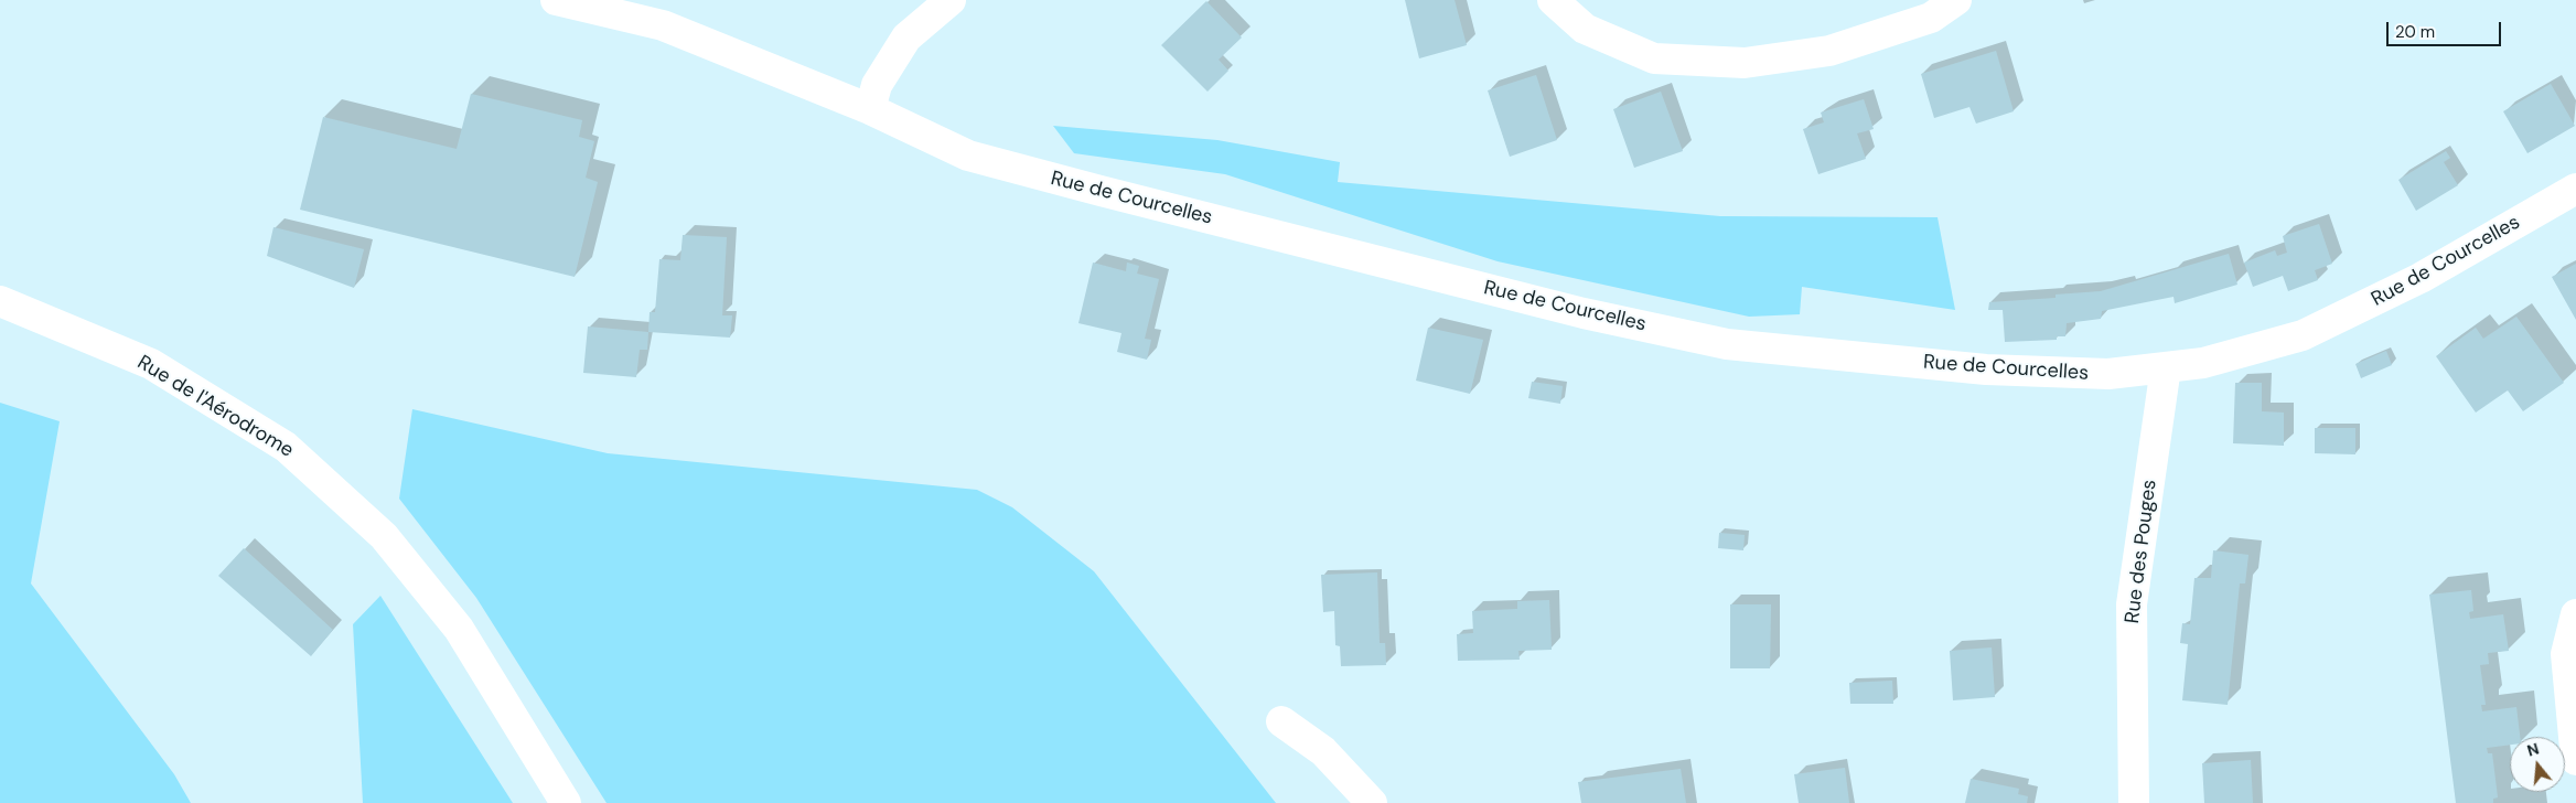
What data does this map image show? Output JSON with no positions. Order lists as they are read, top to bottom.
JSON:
{
  "streets": {
    "street": ["Rue de Courcelles", "Rue de l'Aérodrome", "Rue des Pouges"]
  },
  "crossings": [
    ["Rue de Courcelles", "Rue des Pouges"]
  ],
  "scale_bar": "20 m",
  "north": "top"
}
